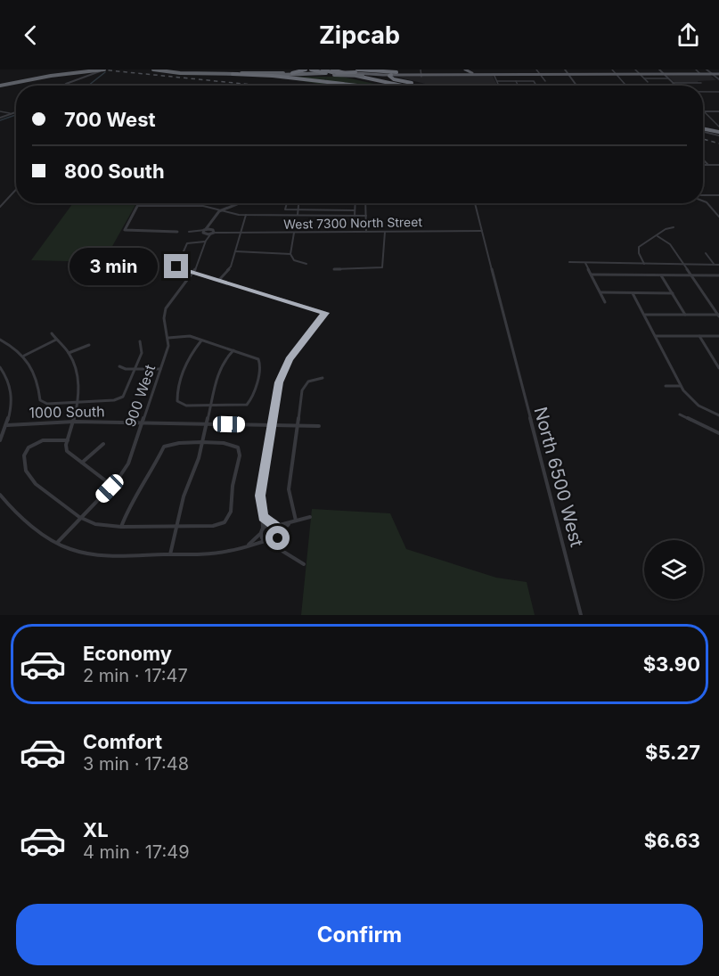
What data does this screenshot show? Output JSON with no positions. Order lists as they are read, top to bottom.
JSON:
{
  "streets": {
    "street": [
      "West 7300 North Street",
      "900 West",
      "1000 South",
      "North 6500 West"
    ]
  },
  "crossings": [
    ["West 7300 North Street", "900 West"],
    ["West 7300 North Street", "North 6500 West"],
    ["900 West", "1000 South"]
  ],
  "page": {
    "header": "Zipcab",
    "banner": ["700 West", "800 South"],
    "bubble": "3 min",
    "list": [
      {
        "name": "Economy",
        "note": "2 min · 17:47",
        "value": "$3.90"
      },
      {
        "name": "Comfort",
        "note": "3 min · 17:48",
        "value": "$5.27"
      },
      {
        "name": "XL",
        "note": "4 min · 17:49",
        "value": "$6.63"
      }
    ],
    "buttons": "Confirm"
  }
}
